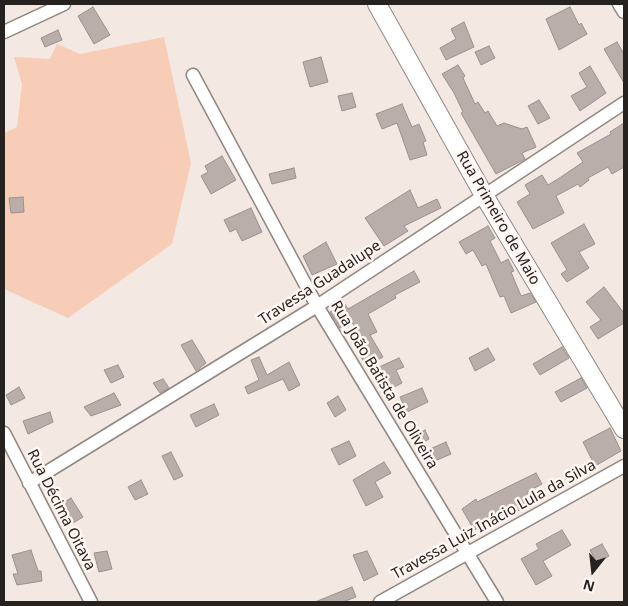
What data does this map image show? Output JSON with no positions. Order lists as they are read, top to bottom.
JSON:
{
  "streets": {
    "street": [
      "Rua Primeiro de Maio",
      "Travessa Guadalupe",
      "Rua João Batista de Oliveira",
      "Rua Décima Oitava",
      "Travessa Luiz Inácio Lula da Silva"
    ]
  },
  "crossings": [
    ["Rua Primeiro de Maio", "Travessa Guadalupe"],
    ["Travessa Guadalupe", "Rua João Batista de Oliveira"],
    ["Travessa Guadalupe", "Rua Décima Oitava"],
    ["Rua João Batista de Oliveira", "Travessa Luiz Inácio Lula da Silva"]
  ],
  "north": "bottom"
}
